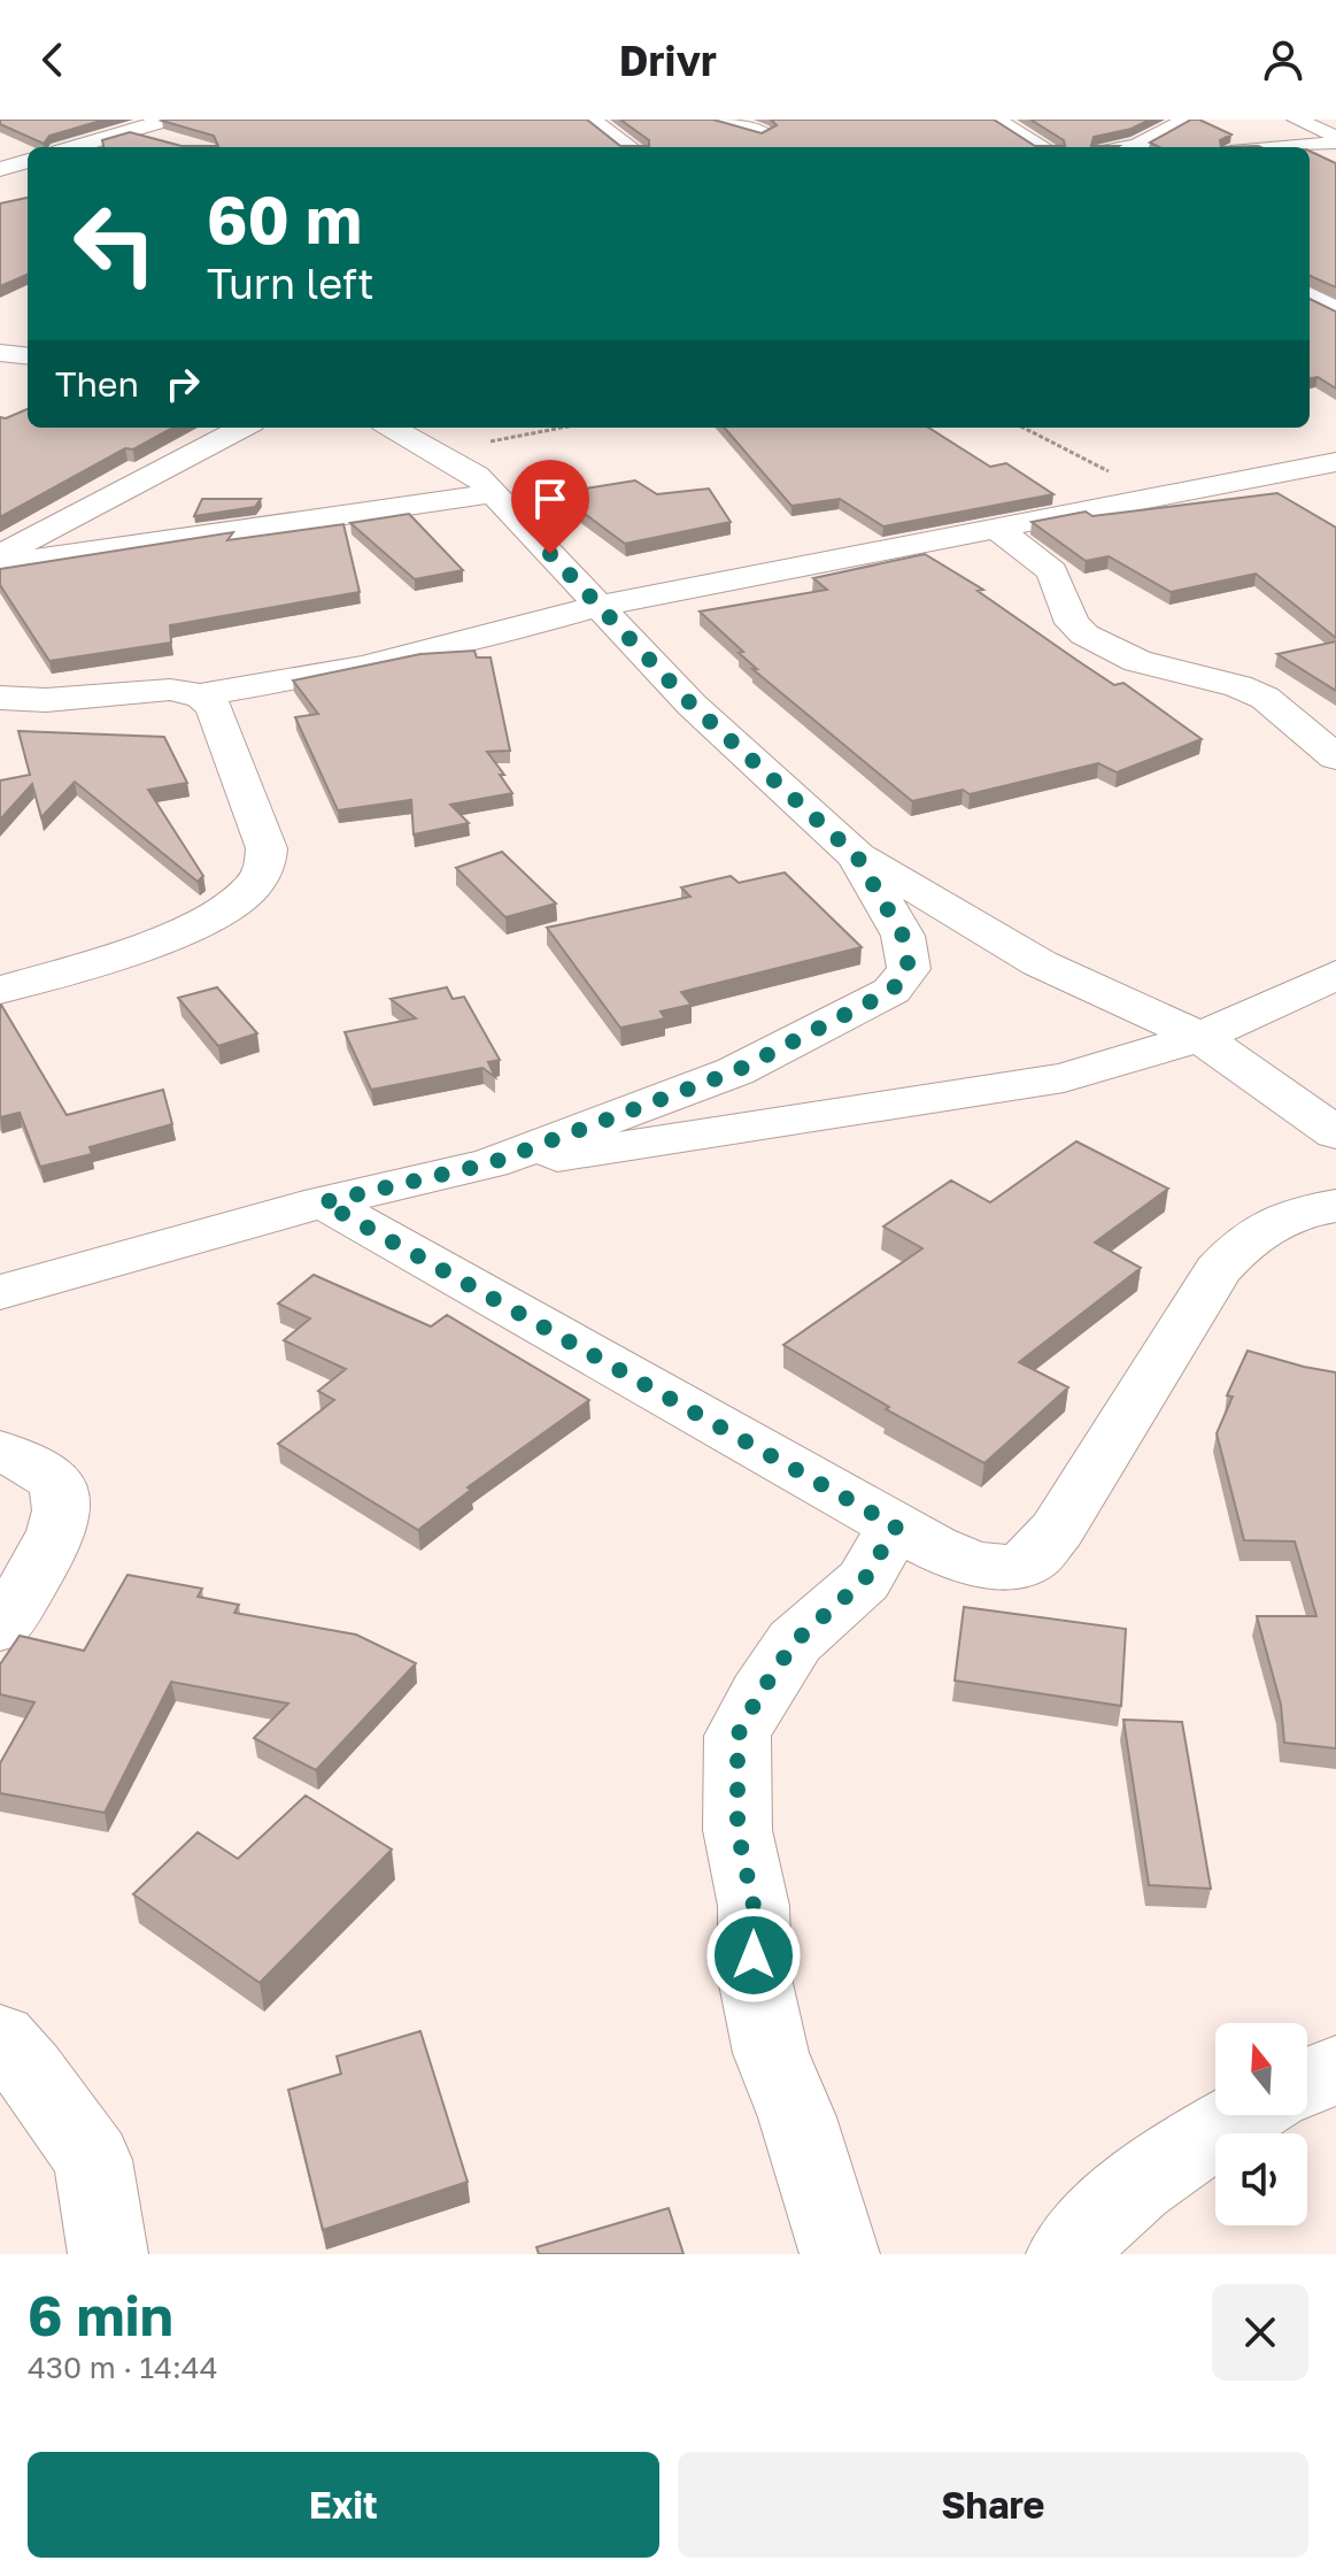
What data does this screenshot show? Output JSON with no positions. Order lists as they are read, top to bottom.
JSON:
{
  "north": "top",
  "page": {
    "header": "Drivr",
    "turn": ["60 m", "Turn left"],
    "then": "Then",
    "heading": ["6 min", "430 m · 14:44"],
    "buttons": ["Exit", "Share"]
  }
}
